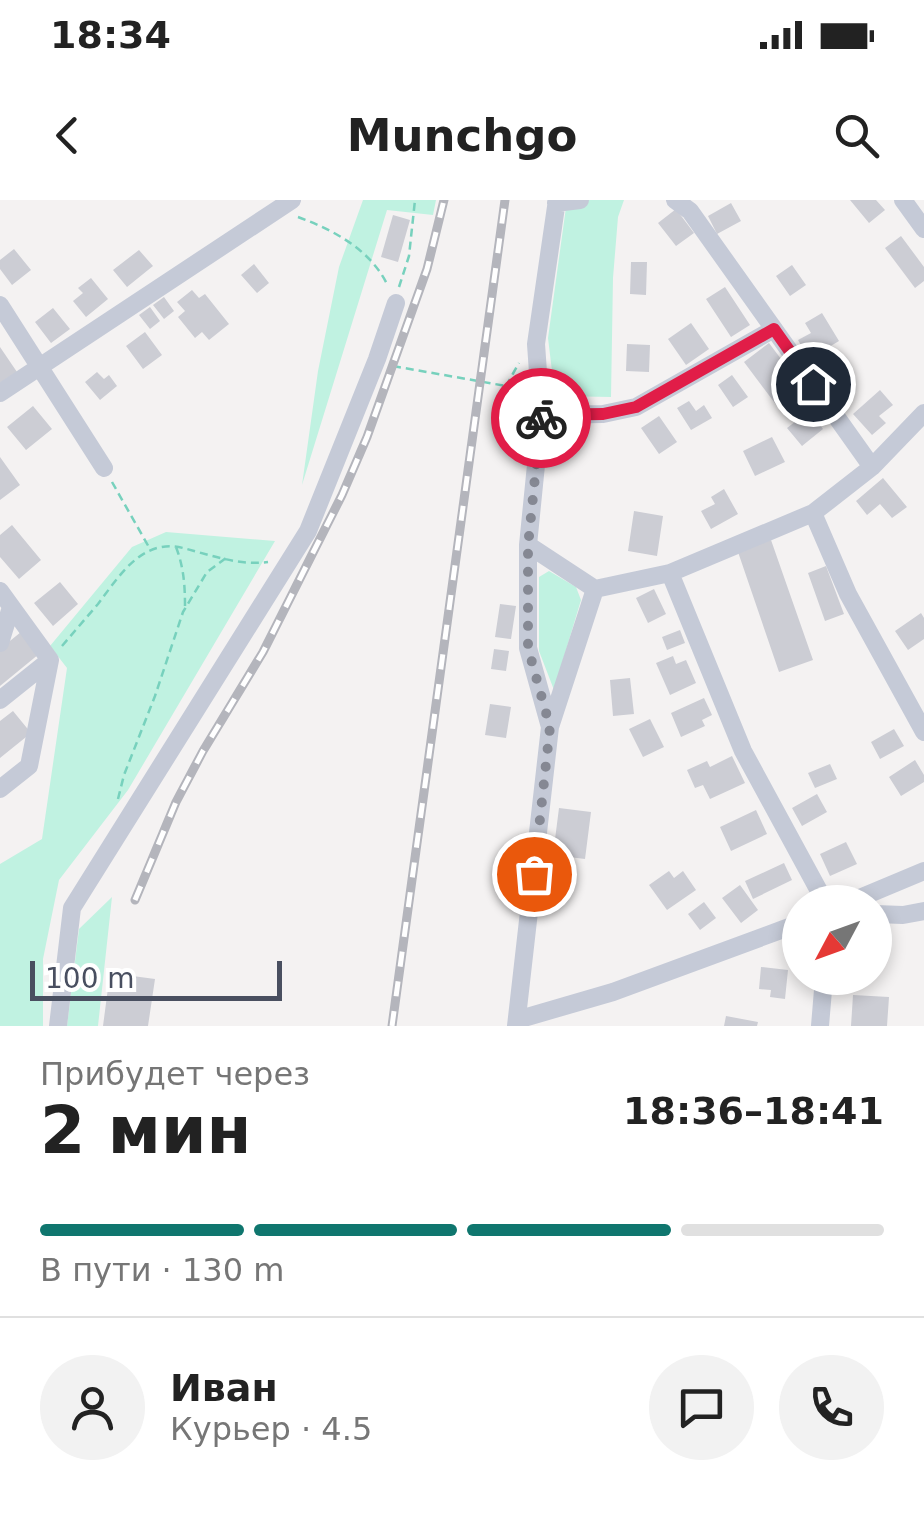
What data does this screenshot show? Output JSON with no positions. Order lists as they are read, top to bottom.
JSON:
{
  "scale_bar": "100 m",
  "north": "bottom left",
  "page": {
    "status": "18:34",
    "header": "Munchgo",
    "scale": "100 m",
    "heading": ["2 мин", "Прибудет через", "18:36–18:41"],
    "panel": ["Иван", "Курьер · 4.5"],
    "bar": "В пути · 130 m"
  }
}
